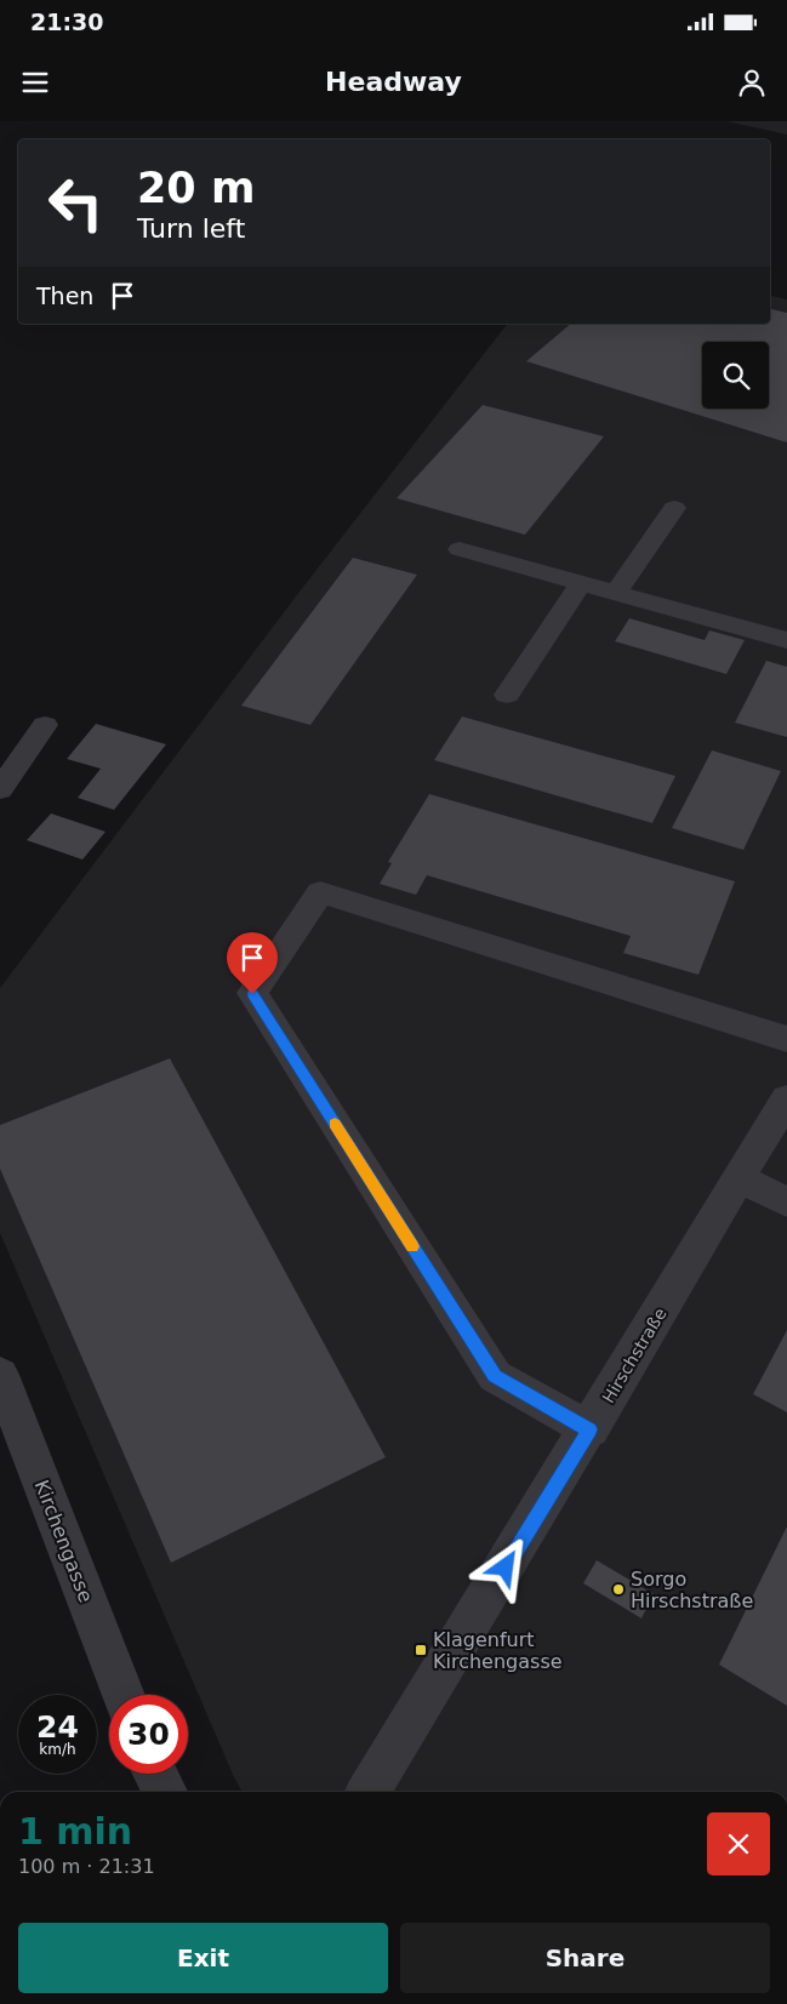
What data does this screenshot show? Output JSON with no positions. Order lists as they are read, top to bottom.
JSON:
{
  "streets": {
    "street": ["Hirschstraße", "Kirchengasse"]
  },
  "places": {
    "other": ["Sorgo Hirschstraße"],
    "transit": ["Klagenfurt Kirchengasse"]
  },
  "page": {
    "status": "21:30",
    "header": "Headway",
    "turn": ["20 m", "Turn left"],
    "then": "Then",
    "speed": "24 km/h",
    "limit": "30",
    "heading": ["1 min", "100 m · 21:31"],
    "buttons": ["Exit", "Share"]
  }
}
